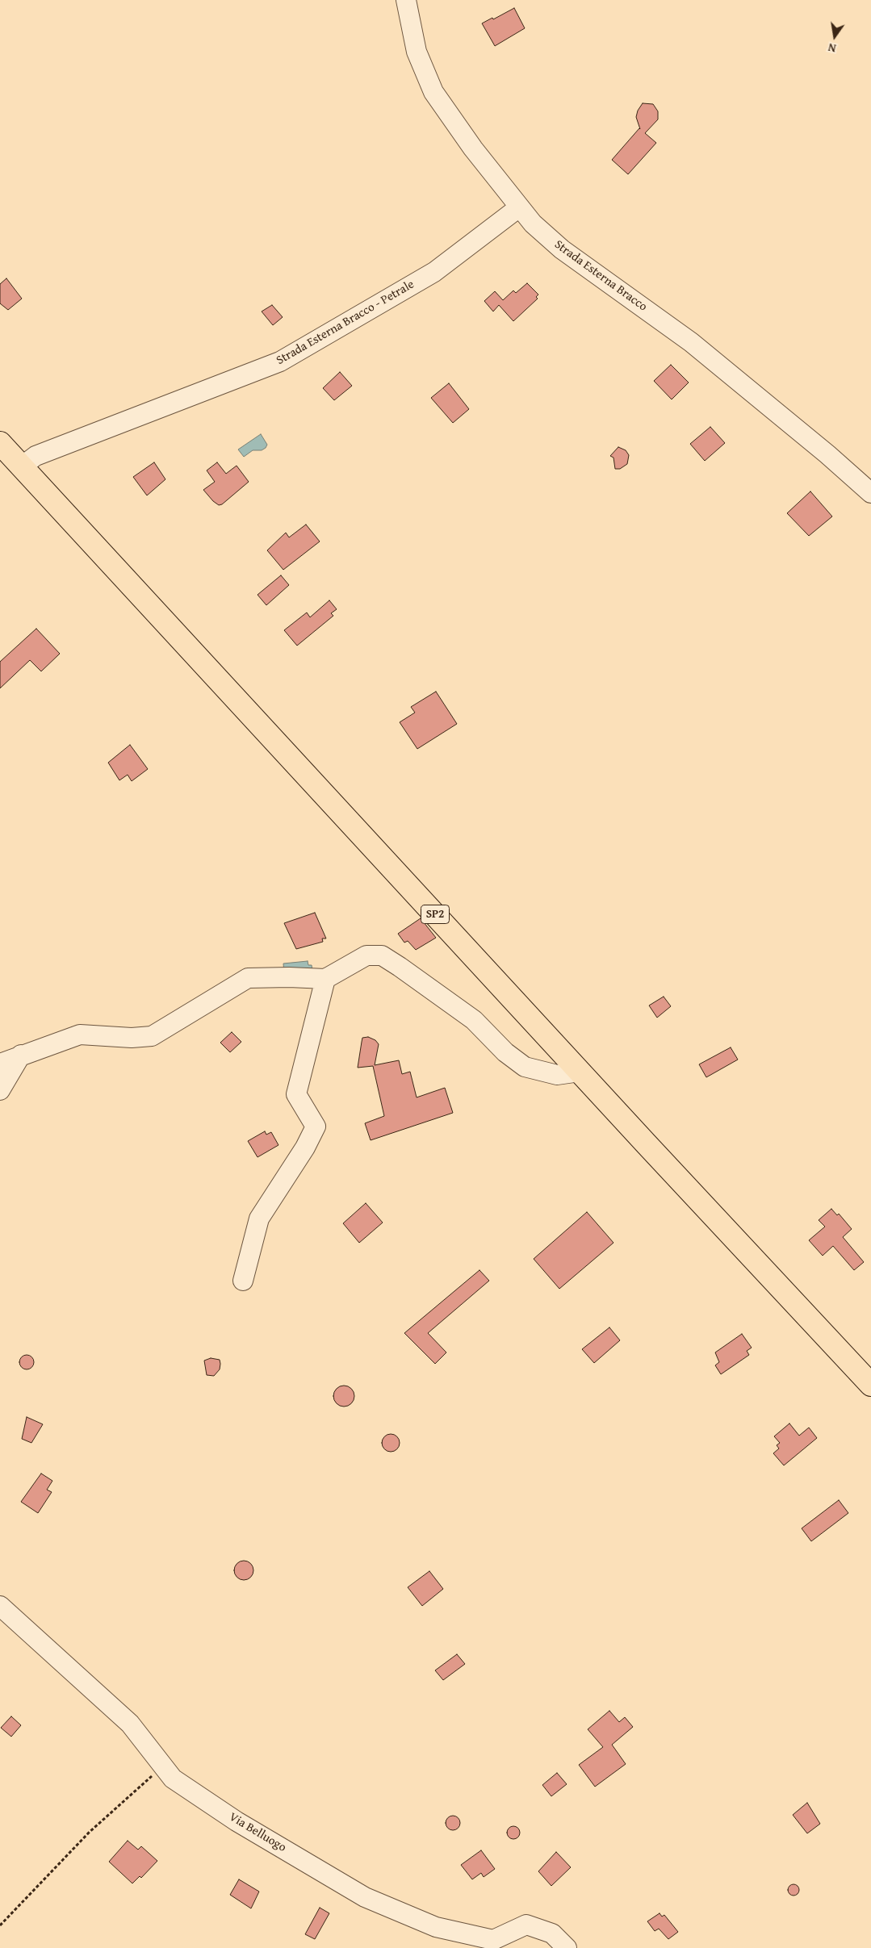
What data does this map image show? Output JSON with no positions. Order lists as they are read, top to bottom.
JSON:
{
  "streets": {
    "main road": ["SP2"],
    "street": ["Strada Esterna Bracco", "Strada Esterna Bracco - Petrale", "Via Belluogo"]
  },
  "crossings": [
    ["Strada Esterna Bracco", "Strada Esterna Bracco - Petrale"],
    ["Strada Esterna Bracco - Petrale", "SP2"]
  ],
  "north": "bottom"
}
